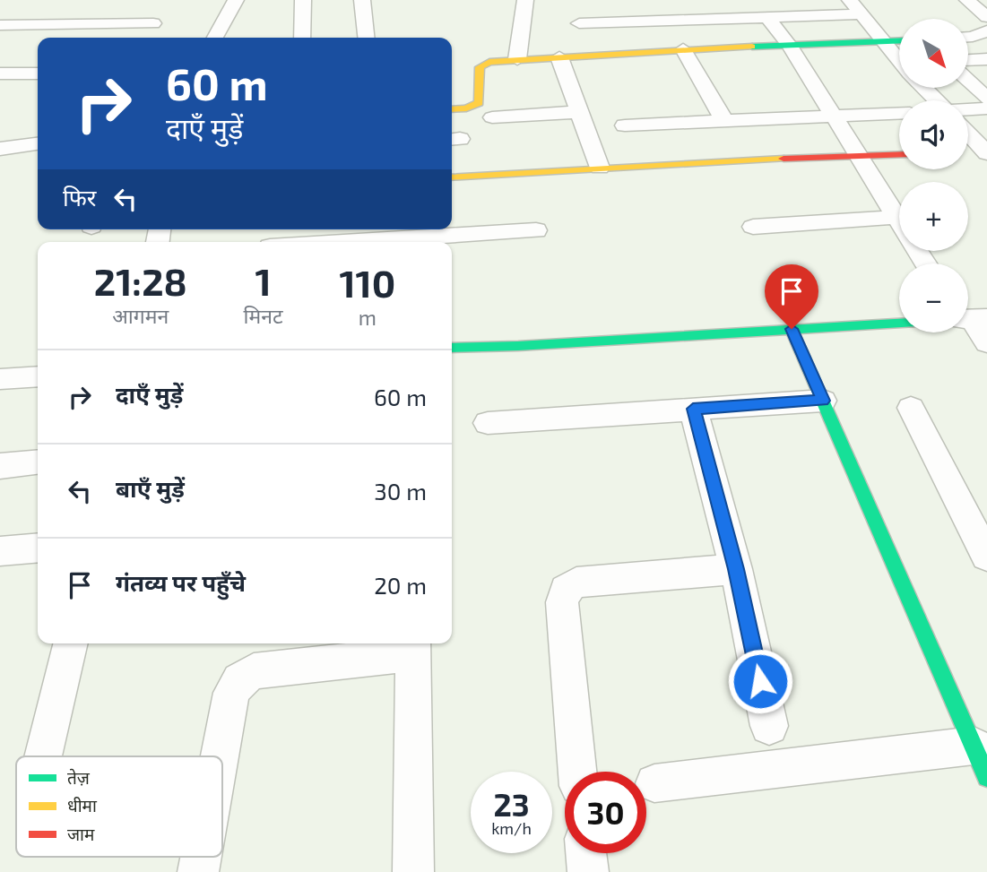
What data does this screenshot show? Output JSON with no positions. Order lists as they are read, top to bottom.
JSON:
{
  "legend": ["तेज़", "धीमा", "जाम"],
  "north": "bottom right",
  "page": {
    "map_buttons": ["+", "−"],
    "turn": ["60 m", "दाएँ मुड़ें"],
    "then": "फिर",
    "eta": [
      "21:28",
      "आगमन",
      "1",
      "मिनट",
      "110",
      "m"
    ],
    "list": [
      {
        "name": "दाएँ मुड़ें",
        "value": "60 m"
      },
      {
        "name": "बाएँ मुड़ें",
        "value": "30 m"
      },
      {
        "name": "गंतव्य पर पहुँचे",
        "value": "20 m"
      }
    ],
    "speed": "23 km/h",
    "limit": "30"
  }
}
